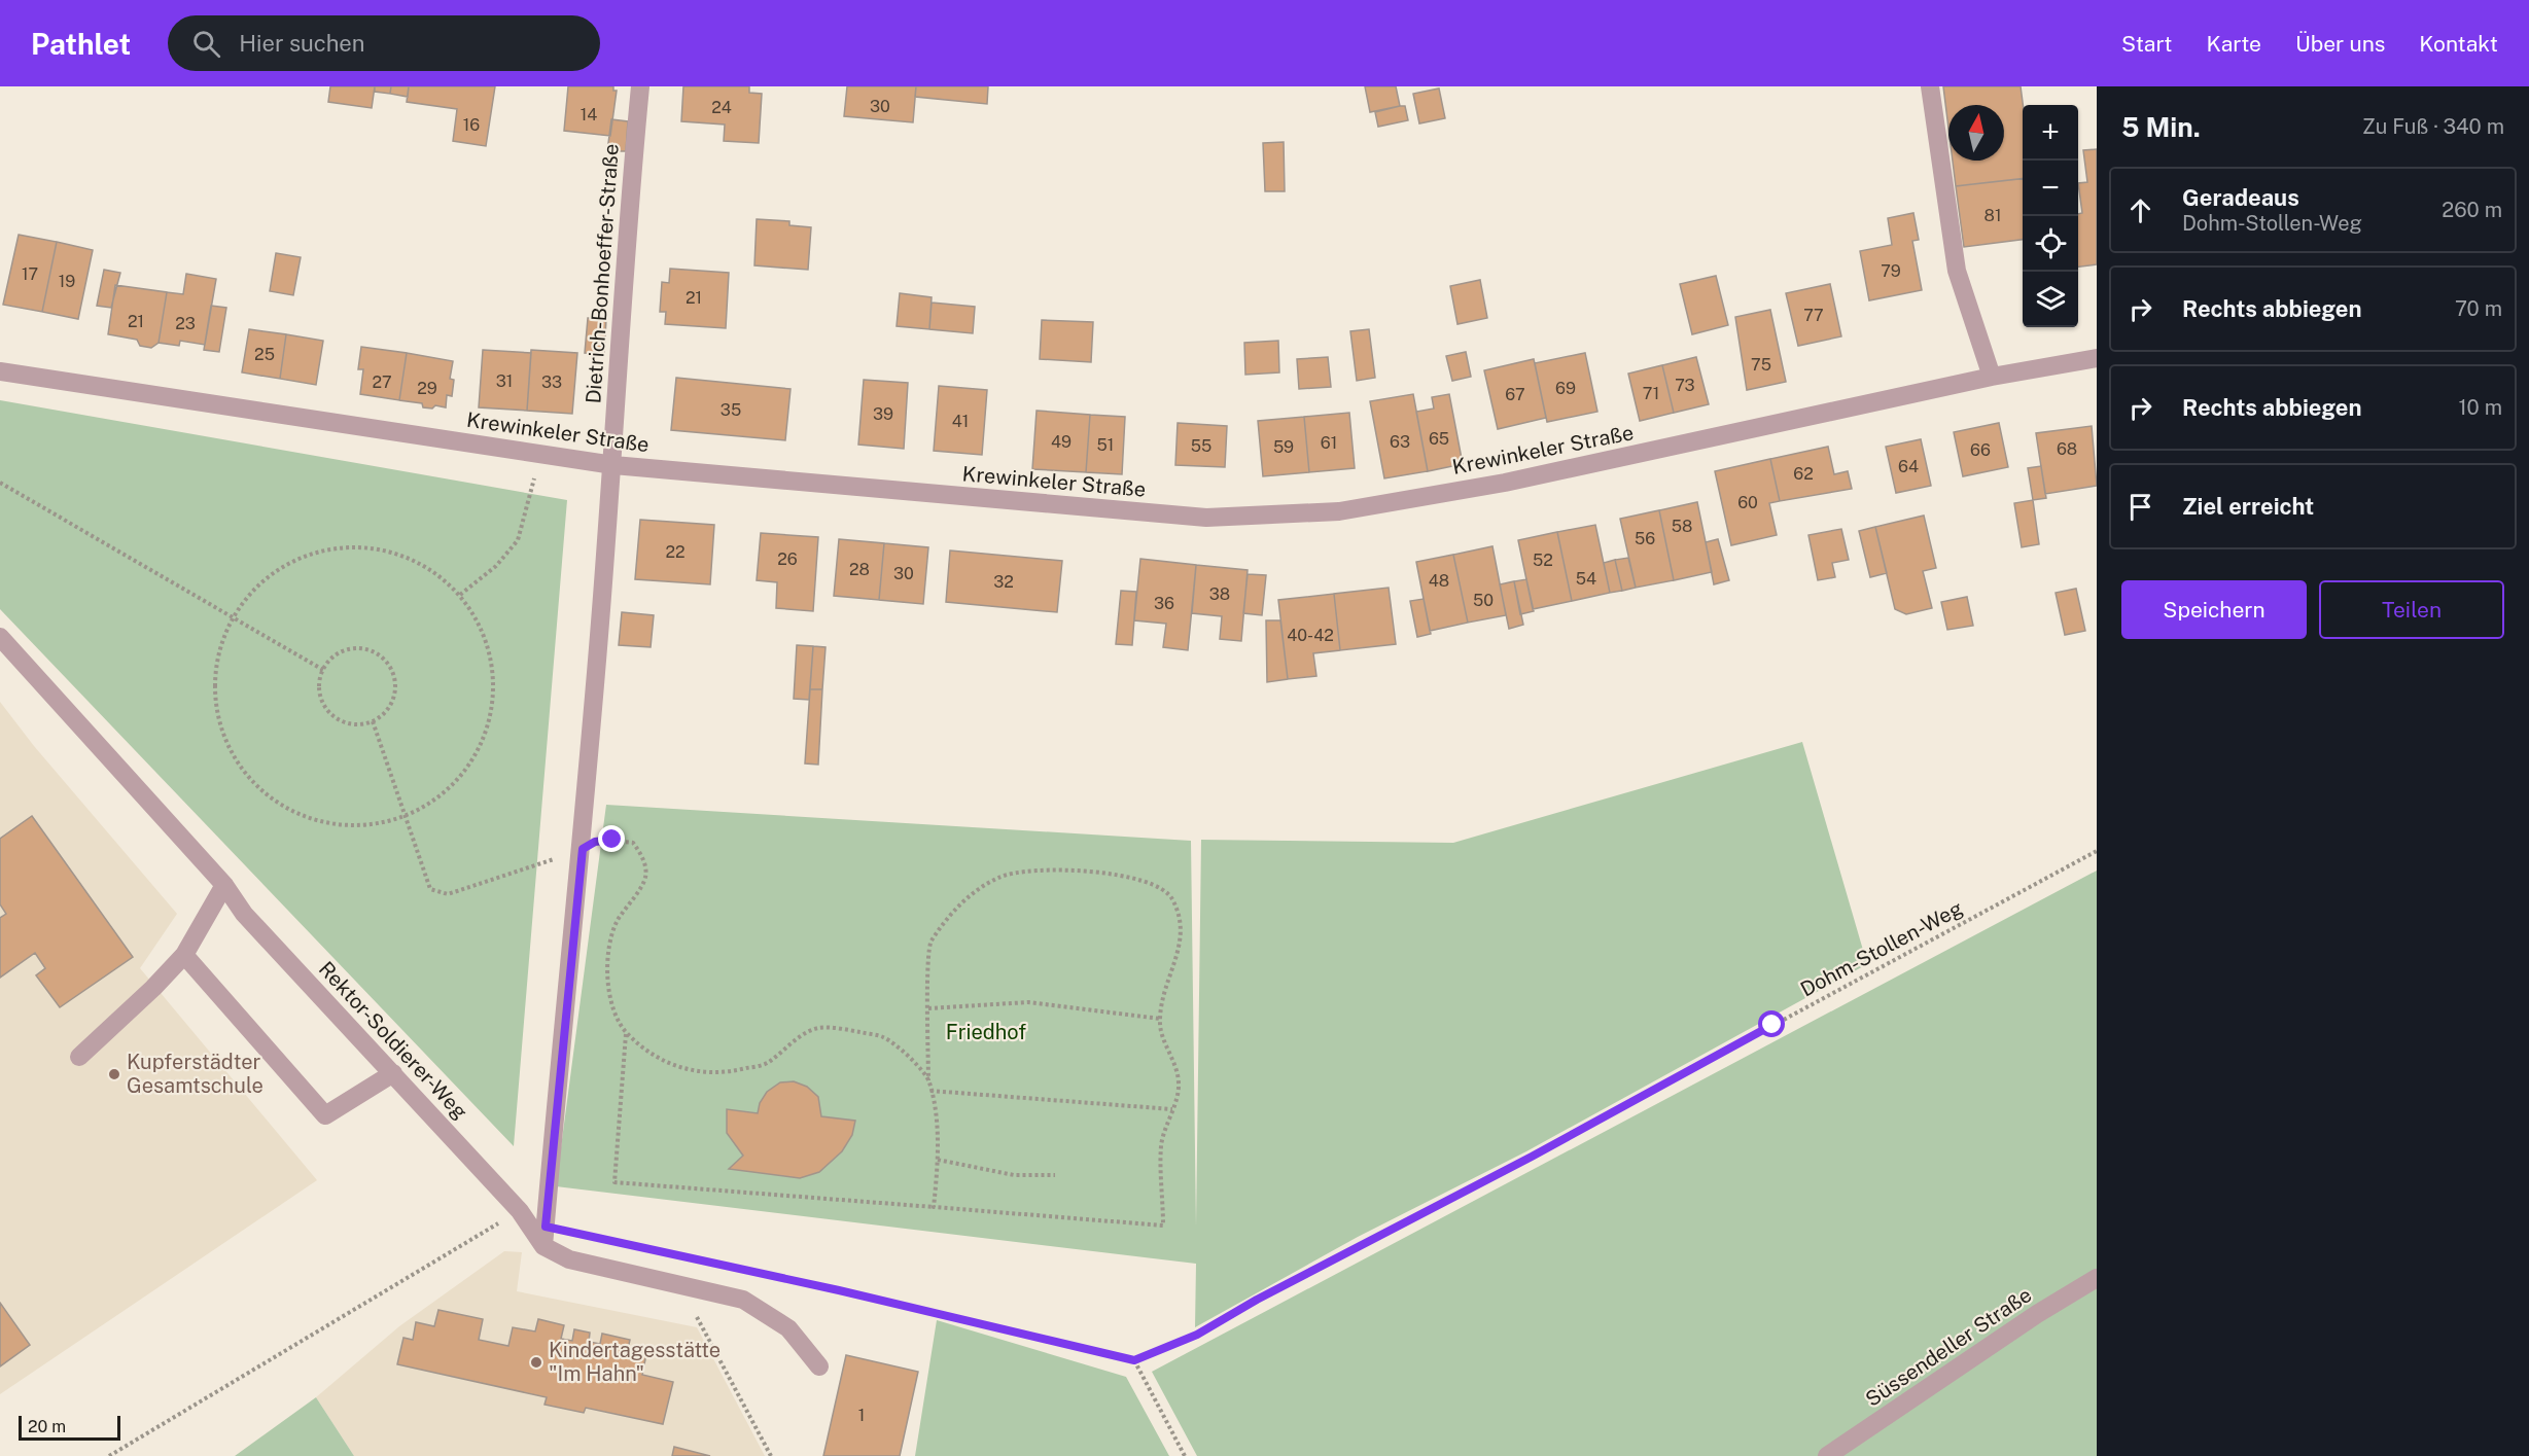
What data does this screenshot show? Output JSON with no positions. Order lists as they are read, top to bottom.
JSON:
{
  "streets": {
    "street": [
      "Dietrich-Bonhoeffer-Straße",
      "Krewinkeler Straße",
      "Rektor-Soldierer-Weg",
      "Süssendeller Straße"
    ],
    "path": ["Dohm-Stollen-Weg"]
  },
  "crossings": [
    ["Dietrich-Bonhoeffer-Straße", "Krewinkeler Straße"],
    ["Dietrich-Bonhoeffer-Straße", "Rektor-Soldierer-Weg"]
  ],
  "parks": ["Friedhof"],
  "places": ["Kupferstädter Gesamtschule", "Kindertagesstätte \"Im Hahn\""],
  "house_numbers": [
    "30",
    "24",
    "14",
    "16",
    "81",
    "79",
    "17",
    "19",
    "21",
    "77",
    "21",
    "23",
    "25",
    "75",
    "31",
    "27",
    "33",
    "73",
    "29",
    "69",
    "71",
    "67",
    "35",
    "39",
    "41",
    "65",
    "49",
    "63",
    "61",
    "51",
    "55",
    "59",
    "68",
    "66",
    "64",
    "62",
    "60",
    "58",
    "56",
    "22",
    "26",
    "52",
    "28",
    "30",
    "54",
    "48",
    "32",
    "38",
    "50",
    "36",
    "40-42",
    "1"
  ],
  "scale_bar": "20 m",
  "north": "top",
  "page": {
    "header": "Pathlet",
    "search": "Hier suchen",
    "nav": [
      "Start",
      "Karte",
      "Über uns",
      "Kontakt"
    ],
    "heading": ["5 Min.", "Zu Fuß · 340 m"],
    "map_buttons": ["+", "−"],
    "list": [
      ["Geradeaus", "Dohm-Stollen-Weg", "260 m"],
      ["Rechts abbiegen", "70 m"],
      ["Rechts abbiegen", "10 m"],
      "Ziel erreicht"
    ],
    "buttons": ["Speichern", "Teilen"],
    "scale": "20 m"
  }
}
